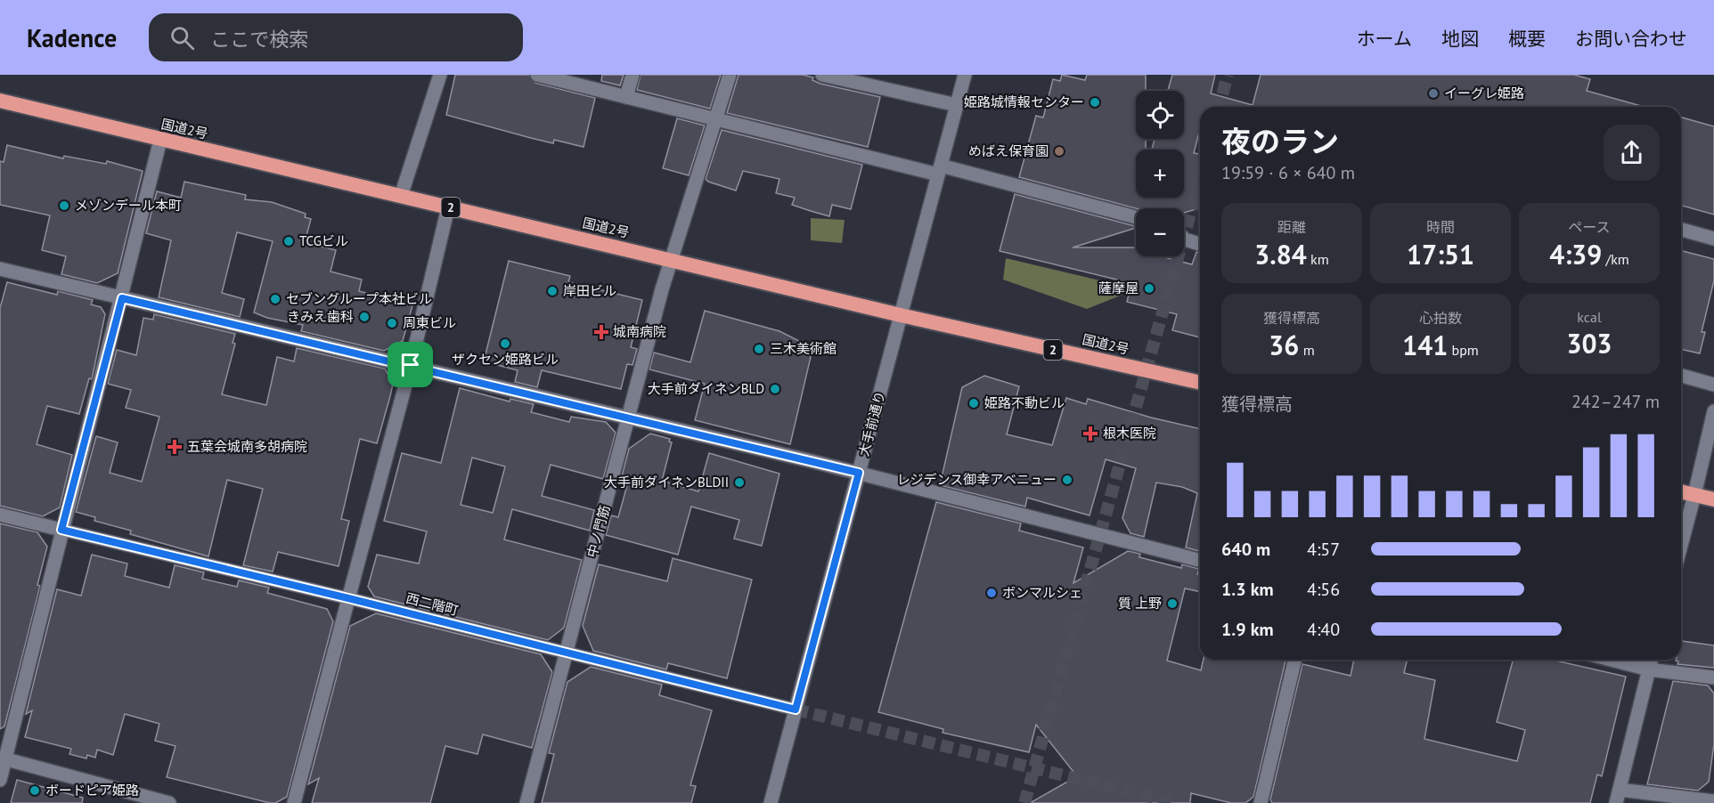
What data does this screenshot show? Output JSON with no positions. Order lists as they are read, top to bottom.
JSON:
{
  "streets": {
    "highway": ["国道2号", "2"],
    "street": ["大手前通り", "中ノ門筋", "西二階町"]
  },
  "crossings": [
    ["国道2号", "大手前通り"],
    ["国道2号", "中ノ門筋"],
    ["大手前通り", "西二階町"],
    ["中ノ門筋", "西二階町"]
  ],
  "places": {
    "other": [
      "イーグレ姫路",
      "姫路城情報センター",
      "めばえ保育園",
      "メゾンデール本町",
      "TCGビル",
      "薩摩屋",
      "岸田ビル",
      "セブングループ本社ビル",
      "きみえ歯科",
      "周東ビル",
      "ザクセン姫路ビル",
      "三木美術館",
      "大手前ダイネンBLD",
      "姫路不動ビル",
      "レジデンス御幸アベニュー",
      "大手前ダイネンBLDII",
      "ボンマルシェ",
      "質 上野",
      "ボードピア姫路"
    ],
    "health": ["城南病院", "根木医院", "五葉会城南多胡病院"]
  },
  "page": {
    "header": "Kadence",
    "search": "ここで検索",
    "nav": [
      "ホーム",
      "地図",
      "概要",
      "お問い合わせ"
    ],
    "map_buttons": ["+", "−"],
    "heading": ["夜のラン", "19:59 · 6 × 640 m"],
    "stats": [
      ["距離", "3.84 km"],
      ["時間", "17:51"],
      ["ペース", "4:39 /km"],
      ["獲得標高", "36 m"],
      ["心拍数", "141 bpm"],
      ["kcal", "303"]
    ],
    "chart": ["獲得標高", "242–247 m"],
    "list": [
      {
        "name": "640 m",
        "note": "4:57"
      },
      {
        "name": "1.3 km",
        "note": "4:56"
      },
      {
        "name": "1.9 km",
        "note": "4:40"
      }
    ]
  }
}
